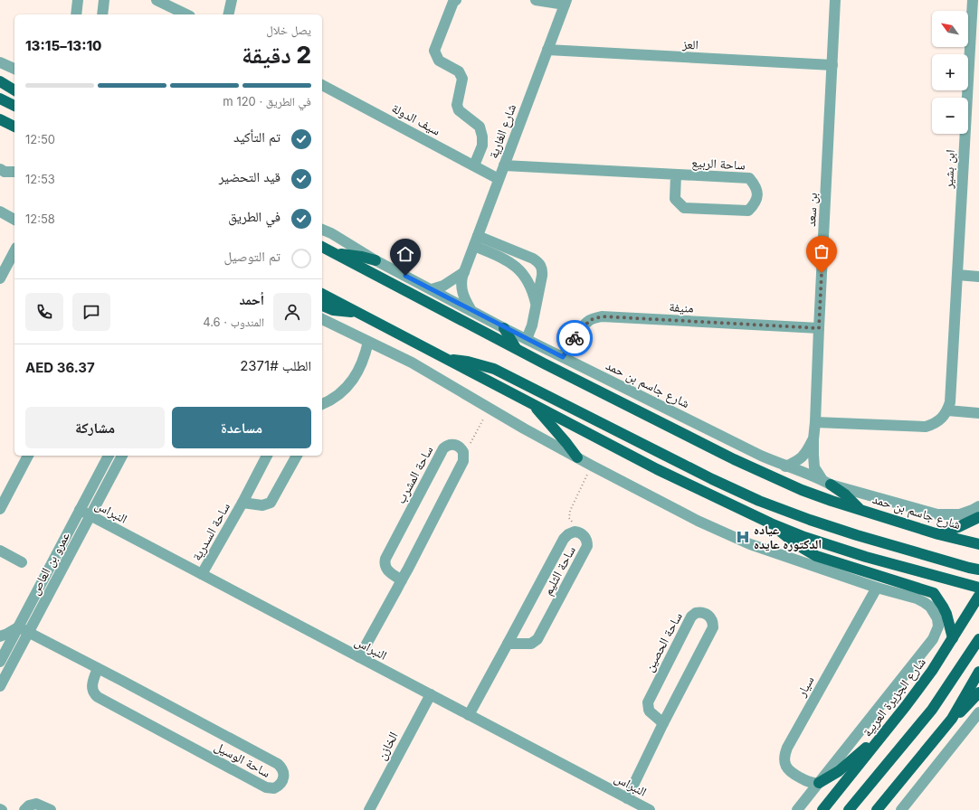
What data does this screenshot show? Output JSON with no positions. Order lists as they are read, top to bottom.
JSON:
{
  "streets": {
    "main road": ["شارع جاسم بن حمد", "شارع الجزيرة العربية"],
    "street": [
      "العز",
      "سيف الدولة",
      "شارع الغارية",
      "ساحة الربيع",
      "ابن بشير",
      "بن سعد",
      "منيفة",
      "ساحة المشرب",
      "النبراس",
      "ساحة السدرية",
      "عمرو بن العاص",
      "ساحة الثليم",
      "ساحة الحصين",
      "سيار",
      "الخازن",
      "ساحة الوسيل"
    ]
  },
  "crossings": [
    ["العز", "شارع الغارية"],
    ["العز", "بن سعد"],
    ["سيف الدولة", "شارع الغارية"],
    ["شارع الغارية", "ساحة الربيع"],
    ["شارع الغارية", "شارع جاسم بن حمد"],
    ["بن سعد", "منيفة"],
    ["بن سعد", "شارع جاسم بن حمد"],
    ["منيفة", "شارع جاسم بن حمد"],
    ["النبراس", "ساحة السدرية"],
    ["النبراس", "عمرو بن العاص"],
    ["النبراس", "ساحة الثليم"],
    ["النبراس", "ساحة الحصين"],
    ["النبراس", "الخازن"],
    ["عمرو بن العاص", "ساحة الوسيل"],
    ["سيار", "شارع الجزيرة العربية"]
  ],
  "places": {
    "hospital": ["عياده الدكتوره عايده"]
  },
  "north": "top left",
  "page": {
    "map_buttons": ["+", "−"],
    "heading": ["2 دقيقة", "يصل خلال", "13:10–13:15"],
    "panel": [
      "أحمد",
      "المندوب · 4.6",
      "الطلب #2371",
      "AED 36.37"
    ],
    "bar": "في الطريق · 120 m",
    "list": [
      ["تم التأكيد", "12:50"],
      ["قيد التحضير", "12:53"],
      ["في الطريق", "12:58"],
      "تم التوصيل"
    ],
    "buttons": ["مساعدة", "مشاركة"]
  }
}
